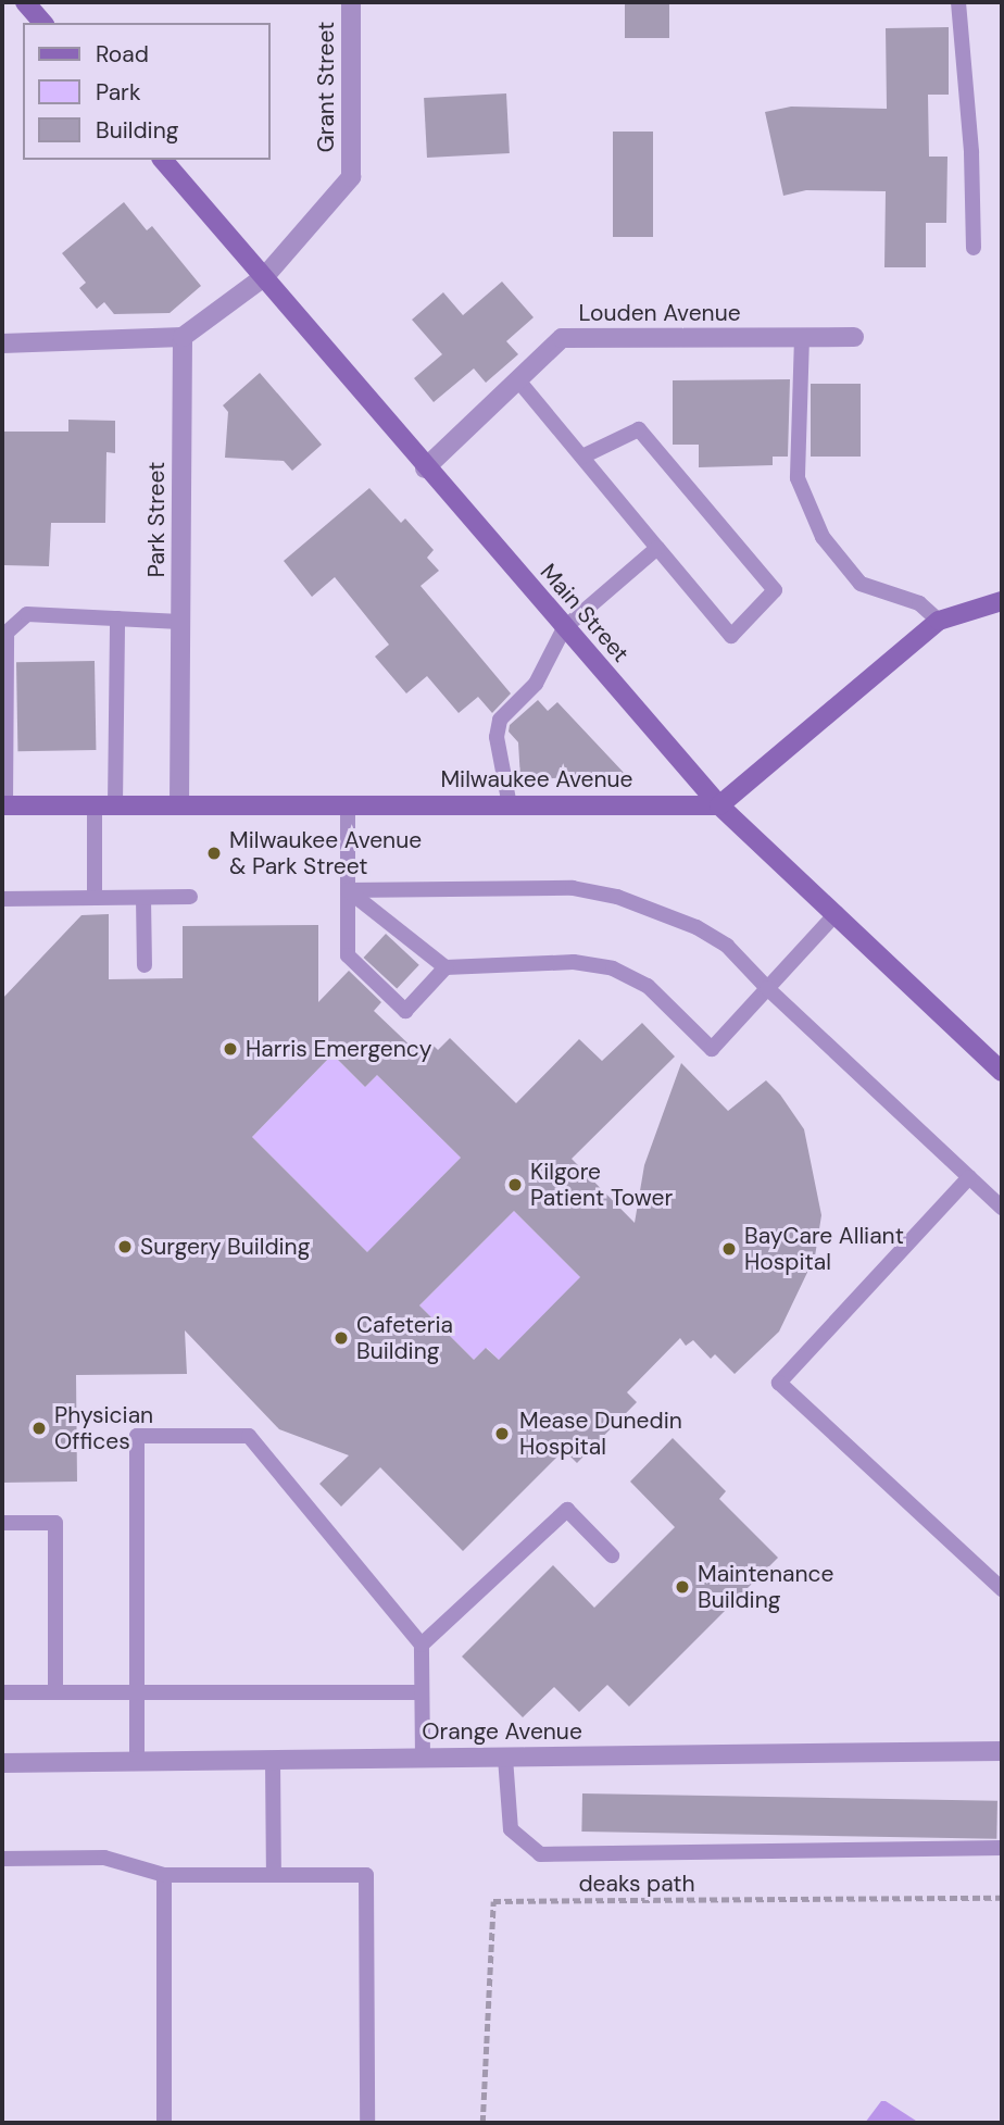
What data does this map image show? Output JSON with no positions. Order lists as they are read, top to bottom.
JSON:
{
  "streets": {
    "street": [
      "Grant Street",
      "Louden Avenue",
      "Park Street",
      "Main Street",
      "Milwaukee Avenue",
      "Orange Avenue"
    ],
    "path": ["deaks path"]
  },
  "crossings": [
    ["Grant Street", "Main Street"],
    ["Louden Avenue", "Main Street"],
    ["Park Street", "Milwaukee Avenue"],
    ["Main Street", "Milwaukee Avenue"]
  ],
  "places": [
    "Milwaukee Avenue & Park Street",
    "Harris Emergency",
    "Kilgore Patient Tower",
    "Surgery Building",
    "BayCare Alliant Hospital",
    "Cafeteria Building",
    "Physician Offices",
    "Mease Dunedin Hospital",
    "Maintenance Building"
  ],
  "legend": ["Road", "Park", "Building"]
}
